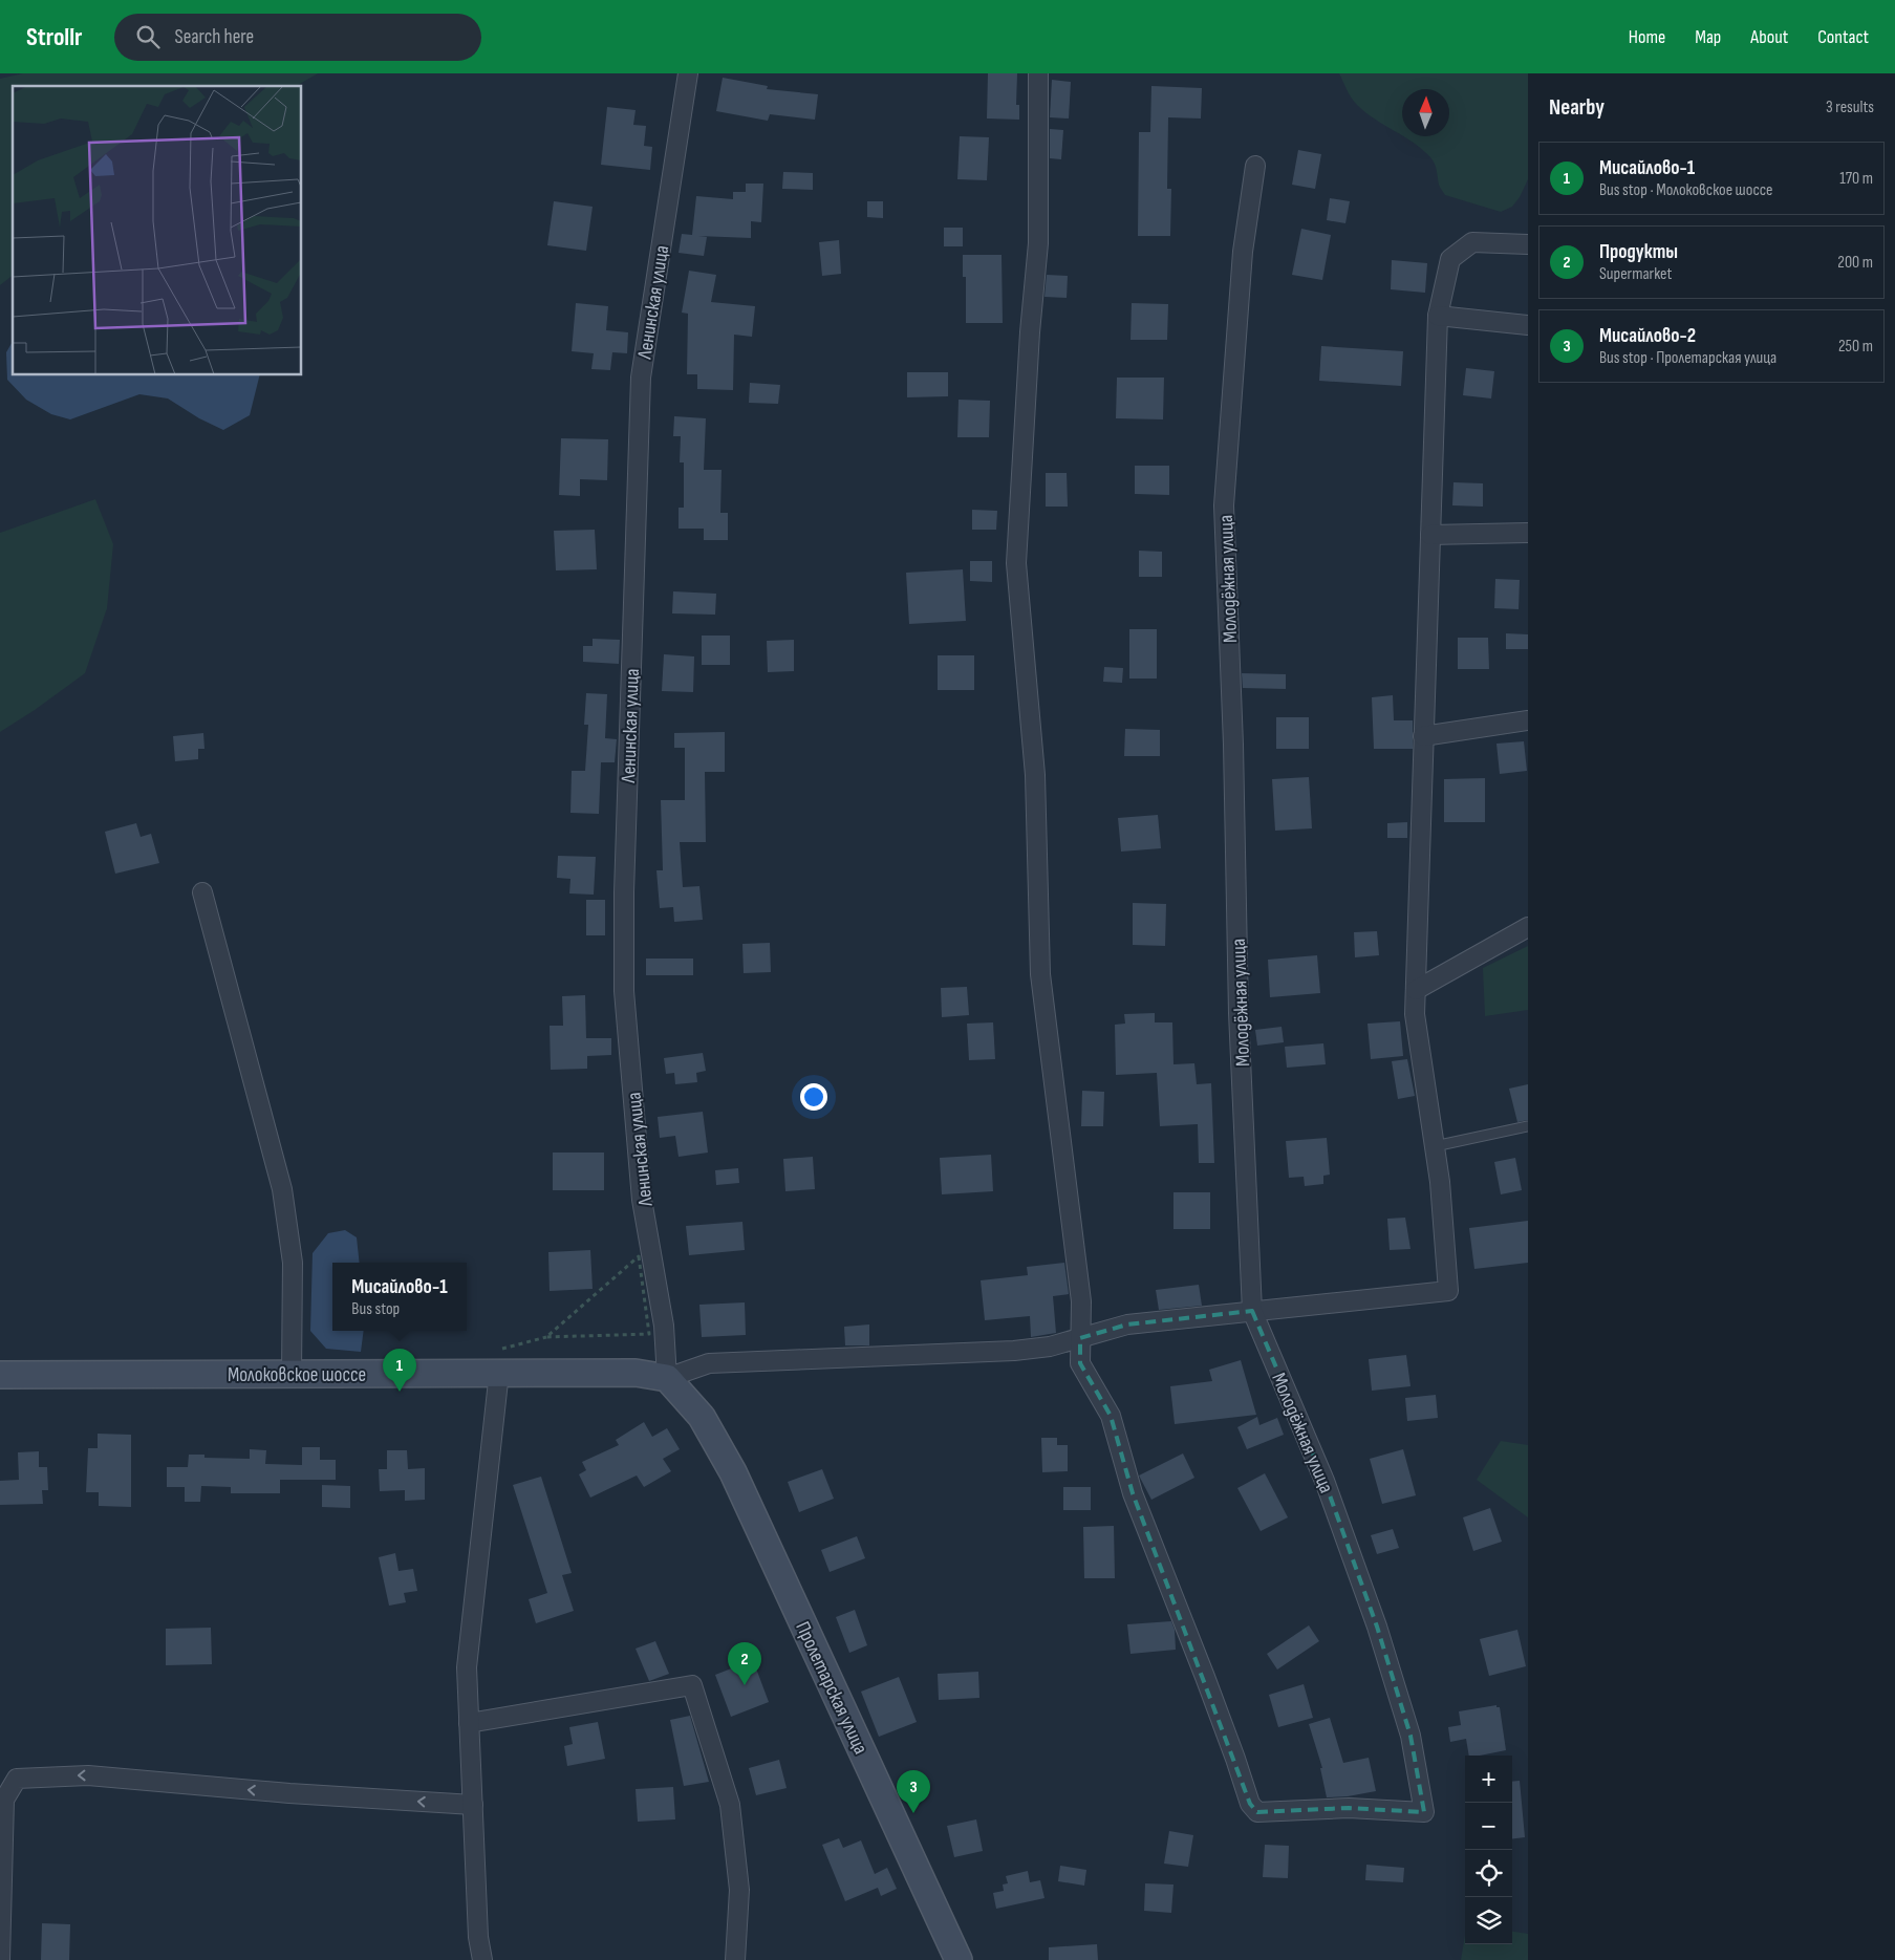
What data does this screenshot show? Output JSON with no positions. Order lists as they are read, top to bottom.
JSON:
{
  "streets": {
    "main road": ["Молоковское шоссе", "Пролетарская улица"],
    "street": ["Ленинская улица", "Молодёжная улица"]
  },
  "crossings": [
    ["Ленинская улица", "Молоковское шоссе"],
    ["Ленинская улица", "Пролетарская улица"],
    ["Молоковское шоссе", "Пролетарская улица"]
  ],
  "north": "top",
  "page": {
    "header": "Strollr",
    "search": "Search here",
    "nav": [
      "Home",
      "Map",
      "About",
      "Contact"
    ],
    "heading": ["Nearby", "3 results"],
    "list": [
      {
        "mark": "1",
        "name": "Мисайлово-1",
        "note": "Bus stop · Молоковское шоссе",
        "value": "170 m"
      },
      {
        "mark": "2",
        "name": "Продукты",
        "note": "Supermarket",
        "value": "200 m"
      },
      {
        "mark": "3",
        "name": "Мисайлово-2",
        "note": "Bus stop · Пролетарская улица",
        "value": "250 m"
      }
    ],
    "popup": ["Мисайлово-1", "Bus stop"],
    "pins": ["1", "2", "3"],
    "map_buttons": ["+", "−"]
  }
}
